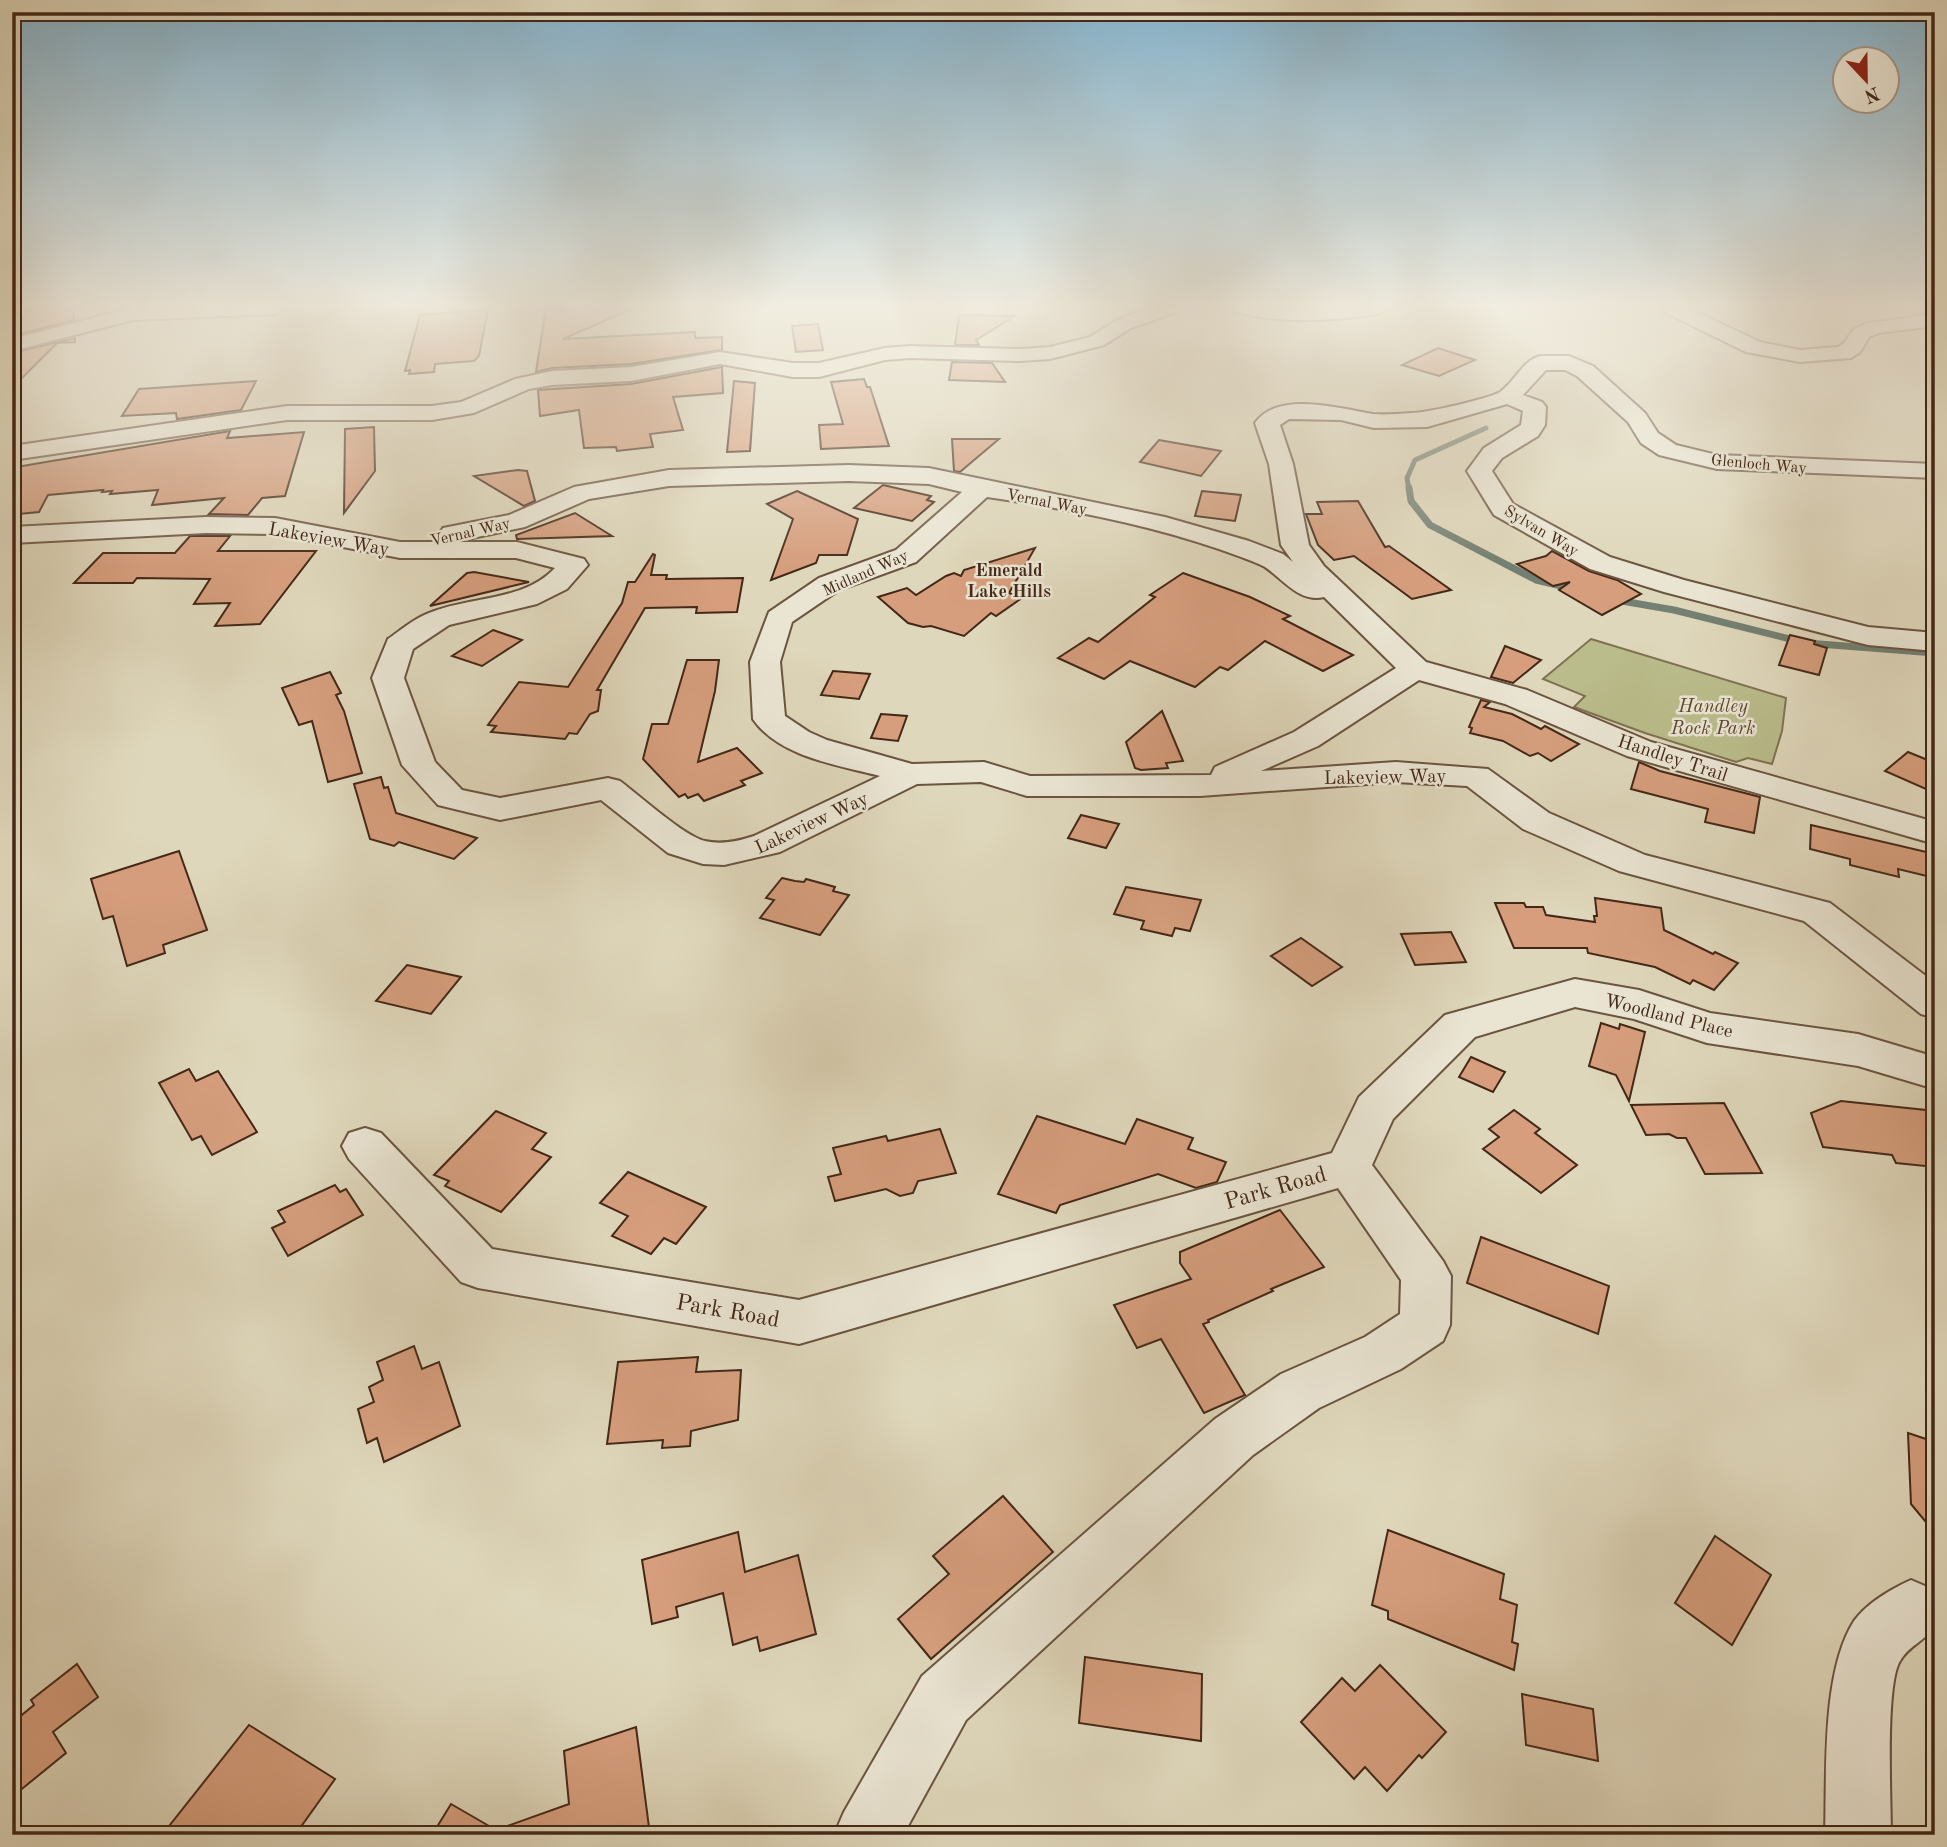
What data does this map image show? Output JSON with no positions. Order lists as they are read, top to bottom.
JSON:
{
  "streets": {
    "street": [
      "Glenloch Way",
      "Vernal Way",
      "Sylvan Way",
      "Lakeview Way",
      "Midland Way",
      "Handley Trail",
      "Woodland Place",
      "Park Road"
    ]
  },
  "crossings": [
    ["Glenloch Way", "Sylvan Way"],
    ["Vernal Way", "Lakeview Way"],
    ["Vernal Way", "Midland Way"],
    ["Vernal Way", "Handley Trail"],
    ["Lakeview Way", "Midland Way"],
    ["Woodland Place", "Park Road"]
  ],
  "districts": ["Emerald Lake Hills"],
  "parks": ["Handley Rock Park"],
  "north": "bottom"
}
